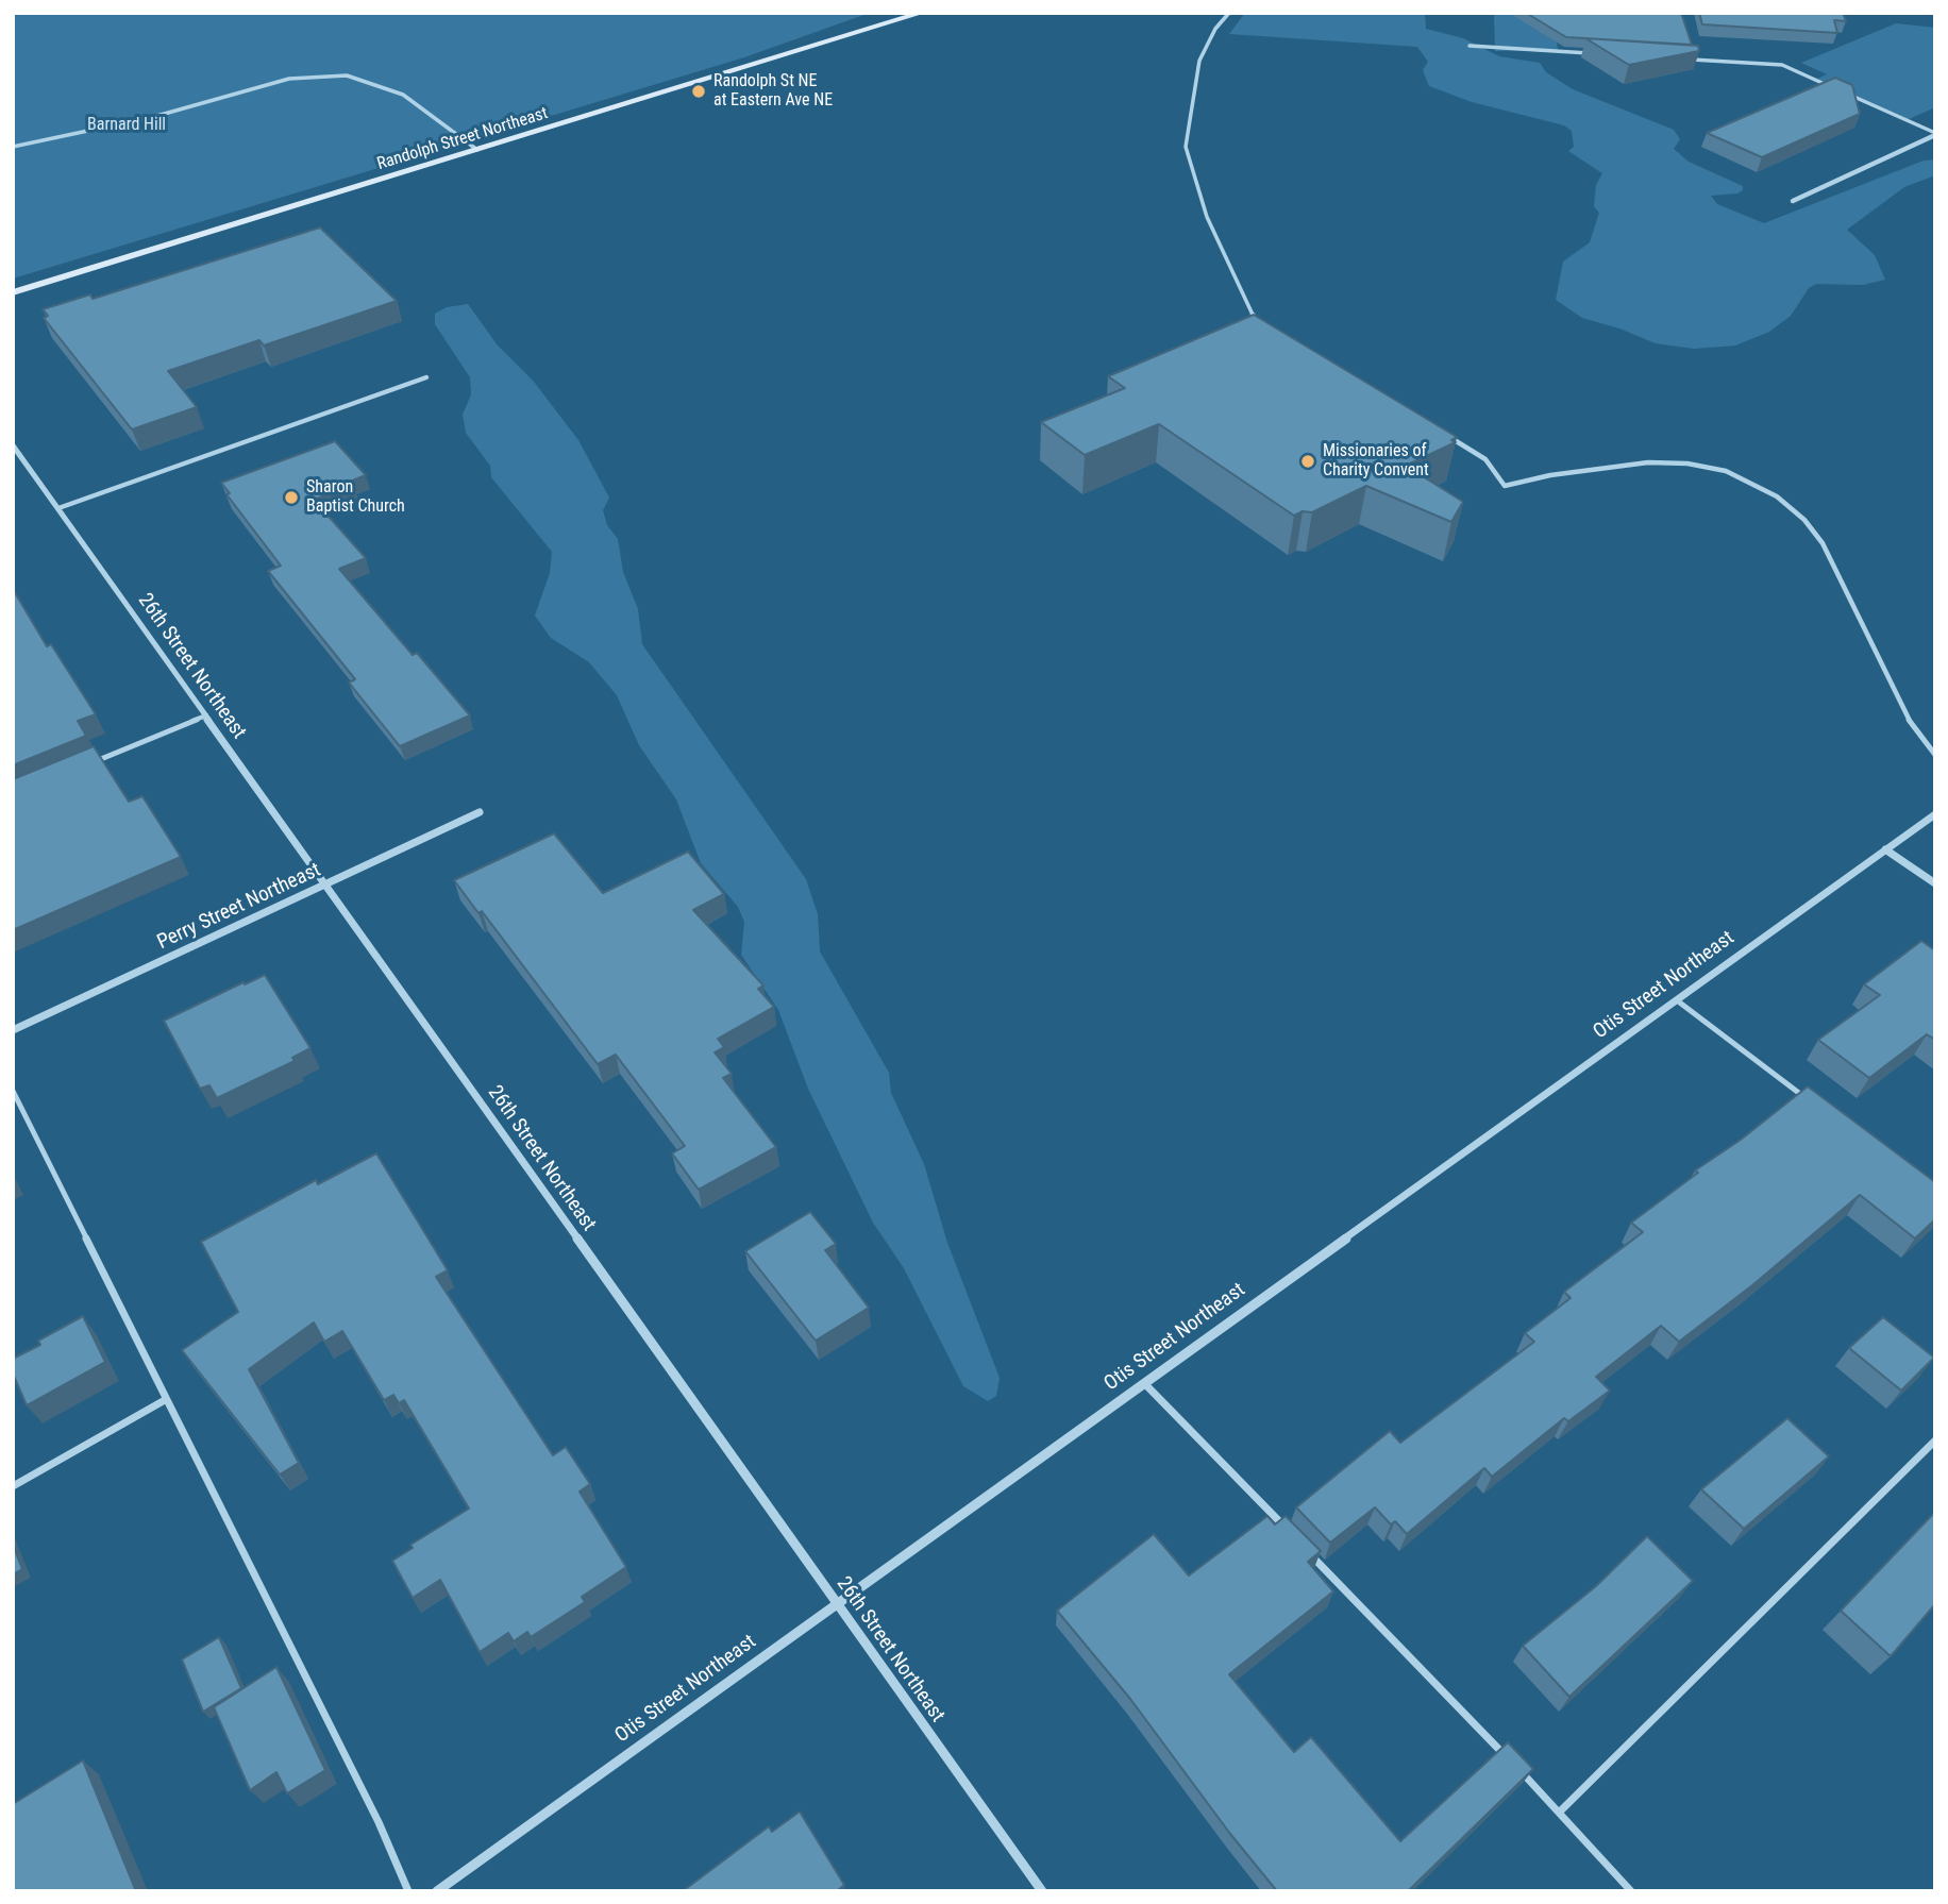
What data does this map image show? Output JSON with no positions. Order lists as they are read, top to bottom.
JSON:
{
  "streets": {
    "street": [
      "Randolph Street Northeast",
      "26th Street Northeast",
      "Perry Street Northeast",
      "Otis Street Northeast"
    ]
  },
  "crossings": [
    ["26th Street Northeast", "Perry Street Northeast"],
    ["26th Street Northeast", "Otis Street Northeast"]
  ],
  "parks": ["Barnard Hill"],
  "places": ["Randolph St NE at Eastern Ave NE", "Missionaries of Charity Convent", "Sharon Baptist Church"]
}
